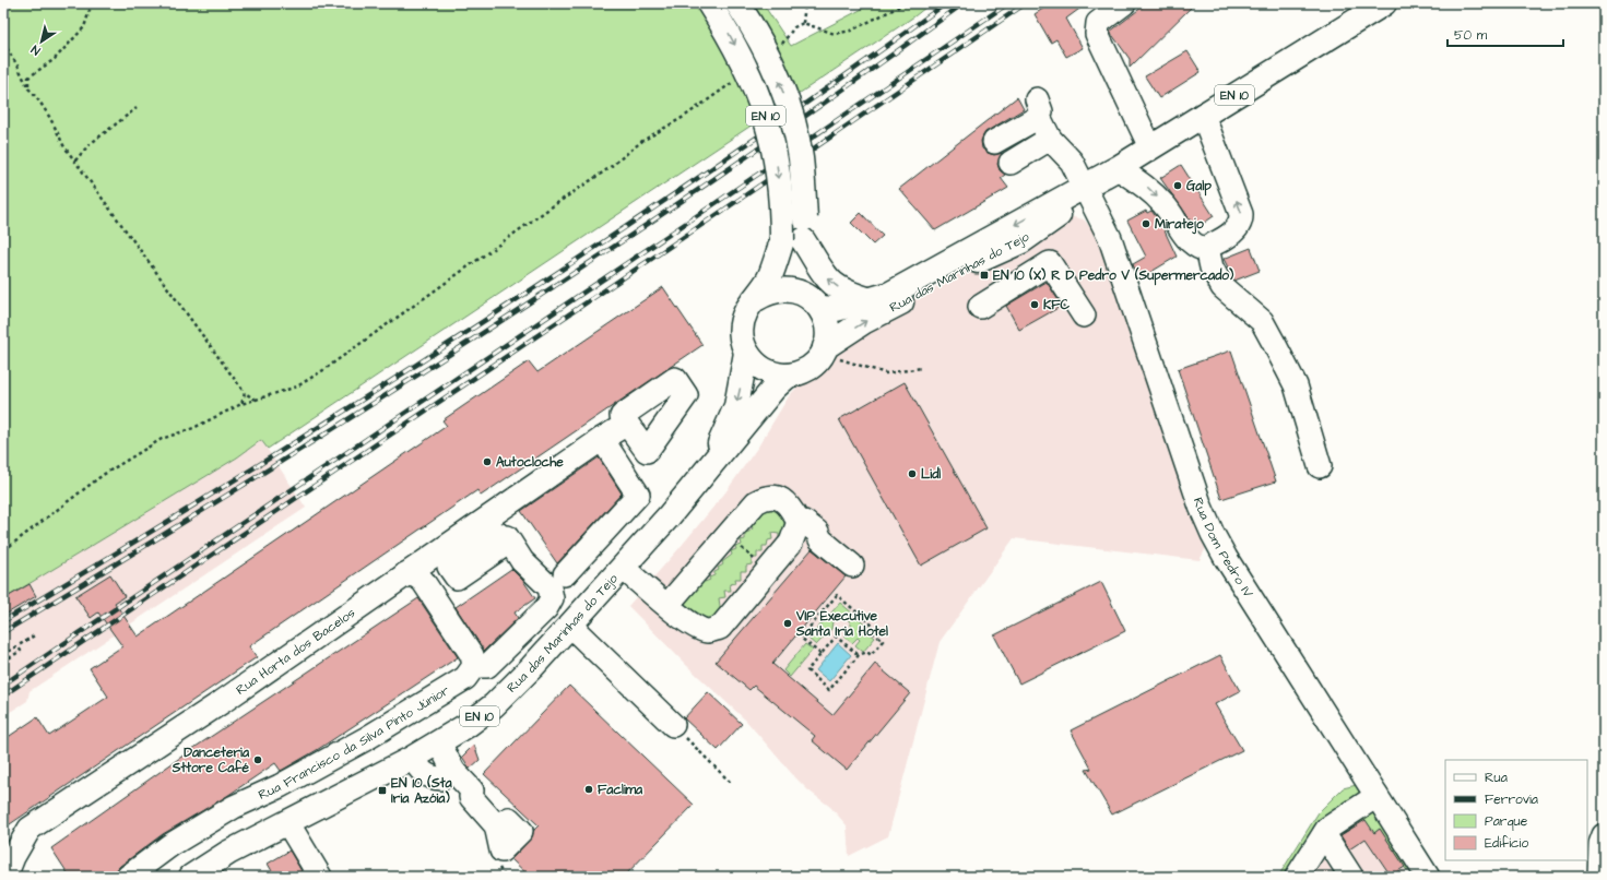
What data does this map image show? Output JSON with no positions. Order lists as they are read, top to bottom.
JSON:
{
  "streets": {
    "main road": ["EN 10", "Rua das Marinhas do Tejo"],
    "street": ["Rua Dom Pedro IV", "Rua Horta dos Bacelos", "Rua Francisco da Silva Pinto Júnior"]
  },
  "crossings": [
    ["EN 10", "Rua das Marinhas do Tejo"],
    ["Rua das Marinhas do Tejo", "Rua Dom Pedro IV"]
  ],
  "places": {
    "other": [
      "Galp",
      "Miratejo",
      "KFC",
      "Autocloche",
      "Lidl",
      "VIP Executive Santa Iria Hotel",
      "Danceteria Sttore Café",
      "Faclima"
    ],
    "transit": ["EN 10 (X) R D Pedro V (Supermercado)", "EN 10 (Sta Iria Azóia)"]
  },
  "legend": [
    "Rua",
    "Ferrovia",
    "Parque",
    "Edifício"
  ],
  "scale_bar": "50 m",
  "north": "bottom left"
}
